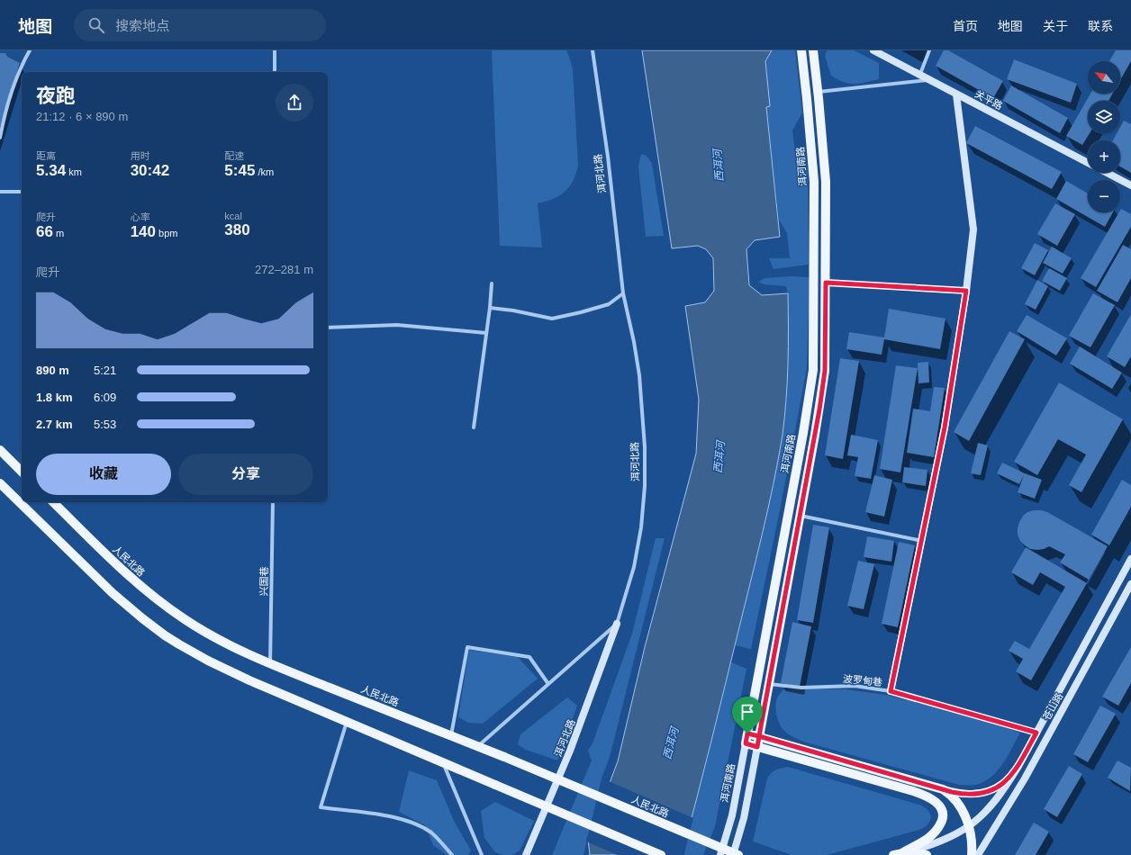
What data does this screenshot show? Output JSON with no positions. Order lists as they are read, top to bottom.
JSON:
{
  "streets": {
    "main road": ["洱河南路", "人民北路"],
    "street": [
      "关平路",
      "洱河北路",
      "兴国巷",
      "波罗甸巷",
      "苍山路"
    ]
  },
  "crossings": [
    ["人民北路", "兴国巷"],
    ["波罗甸巷", "苍山路"]
  ],
  "water": ["西洱河"],
  "north": "top left",
  "page": {
    "header": "地图",
    "search": "搜索地点",
    "nav": [
      "首页",
      "地图",
      "关于",
      "联系"
    ],
    "map_buttons": ["+", "−"],
    "heading": ["夜跑", "21:12 · 6 × 890 m"],
    "stats": [
      ["距离", "5.34 km"],
      ["用时", "30:42"],
      ["配速", "5:45 /km"],
      ["爬升", "66 m"],
      ["心率", "140 bpm"],
      ["kcal", "380"]
    ],
    "chart": ["爬升", "272–281 m"],
    "list": [
      {
        "name": "890 m",
        "note": "5:21"
      },
      {
        "name": "1.8 km",
        "note": "6:09"
      },
      {
        "name": "2.7 km",
        "note": "5:53"
      }
    ],
    "buttons": ["收藏", "分享"]
  }
}
